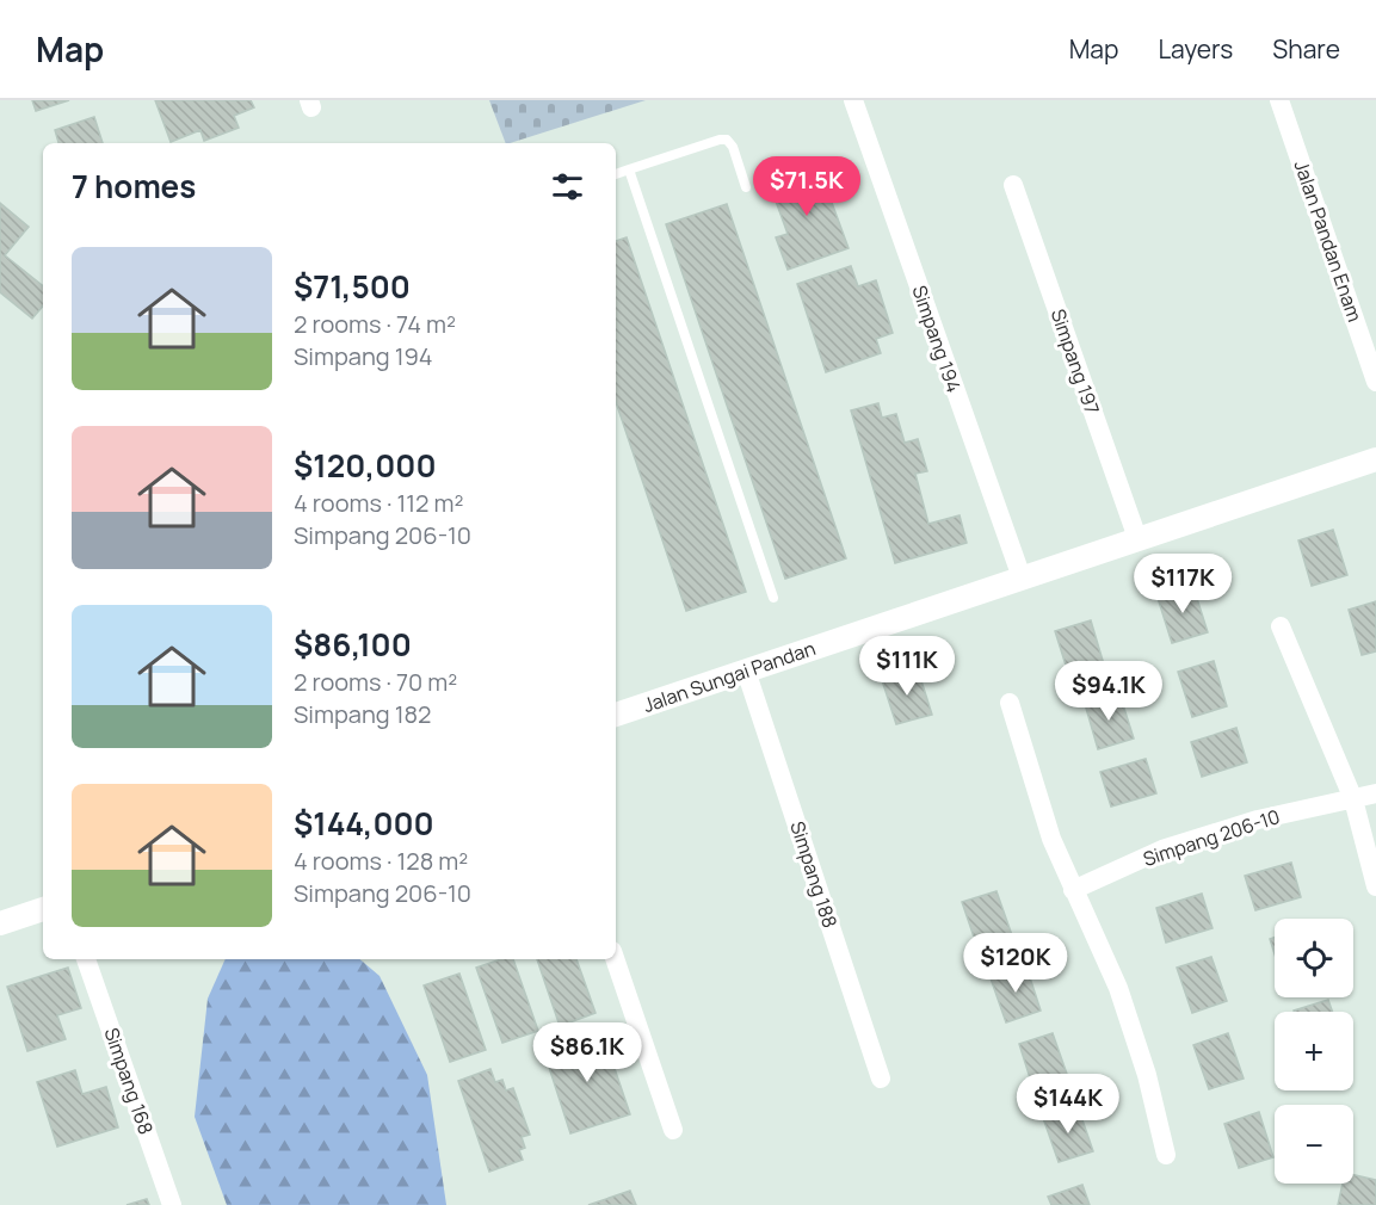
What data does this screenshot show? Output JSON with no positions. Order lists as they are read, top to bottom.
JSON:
{
  "streets": {
    "street": [
      "Jalan Pandan Enam",
      "Simpang 194",
      "Simpang 197",
      "Jalan Sungai Pandan",
      "Simpang 206-10",
      "Simpang 188",
      "Simpang 168"
    ]
  },
  "crossings": [
    ["Simpang 194", "Jalan Sungai Pandan"],
    ["Simpang 197", "Jalan Sungai Pandan"],
    ["Jalan Sungai Pandan", "Simpang 188"]
  ],
  "page": {
    "header": "Map",
    "nav": ["Map", "Layers", "Share"],
    "heading": "7 homes",
    "price": [
      "$71.5K",
      "$117K",
      "$111K",
      "$94.1K",
      "$120K",
      "$86.1K",
      "$144K"
    ],
    "list": [
      {
        "name": "$71,500",
        "note": "2 rooms · 74 m² · Simpang 194"
      },
      {
        "name": "$120,000",
        "note": "4 rooms · 112 m² · Simpang 206-10"
      },
      {
        "name": "$86,100",
        "note": "2 rooms · 70 m² · Simpang 182"
      },
      {
        "name": "$144,000",
        "note": "4 rooms · 128 m² · Simpang 206-10"
      }
    ],
    "map_buttons": ["+", "−"]
  }
}
